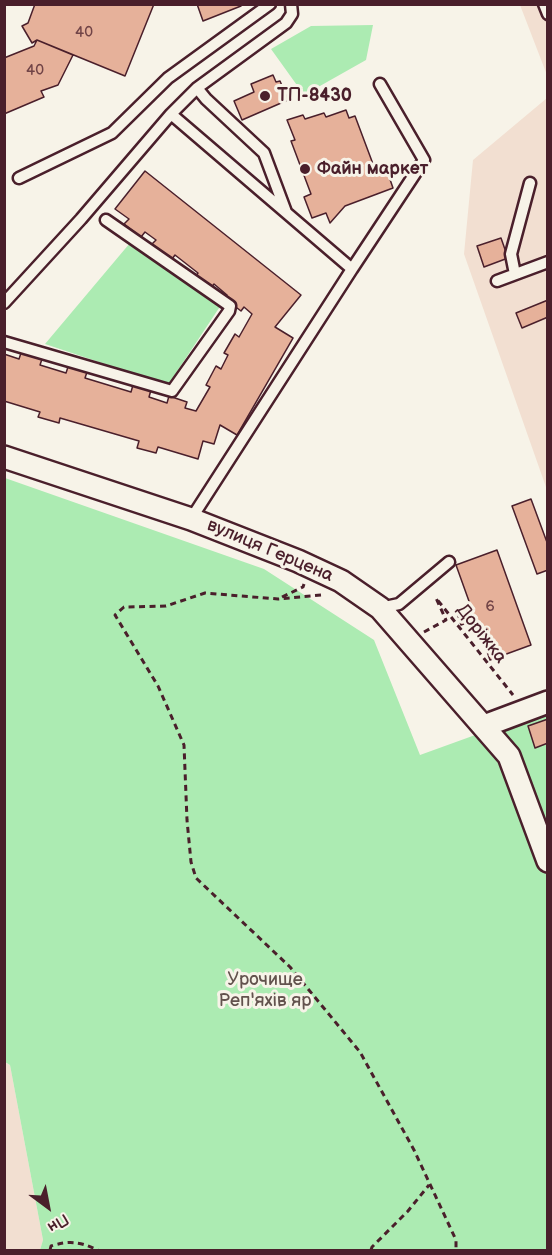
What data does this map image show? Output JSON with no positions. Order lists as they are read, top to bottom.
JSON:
{
  "streets": {
    "street": ["вулиця Герцена"],
    "path": ["Доріжка"]
  },
  "crossings": [
    ["вулиця Герцена", "Доріжка"]
  ],
  "parks": ["Урочище Реп'яхів яр"],
  "places": ["ТП-8430", "Файн маркет"],
  "house_numbers": ["40", "40", "6"],
  "north": "bottom right"
}
